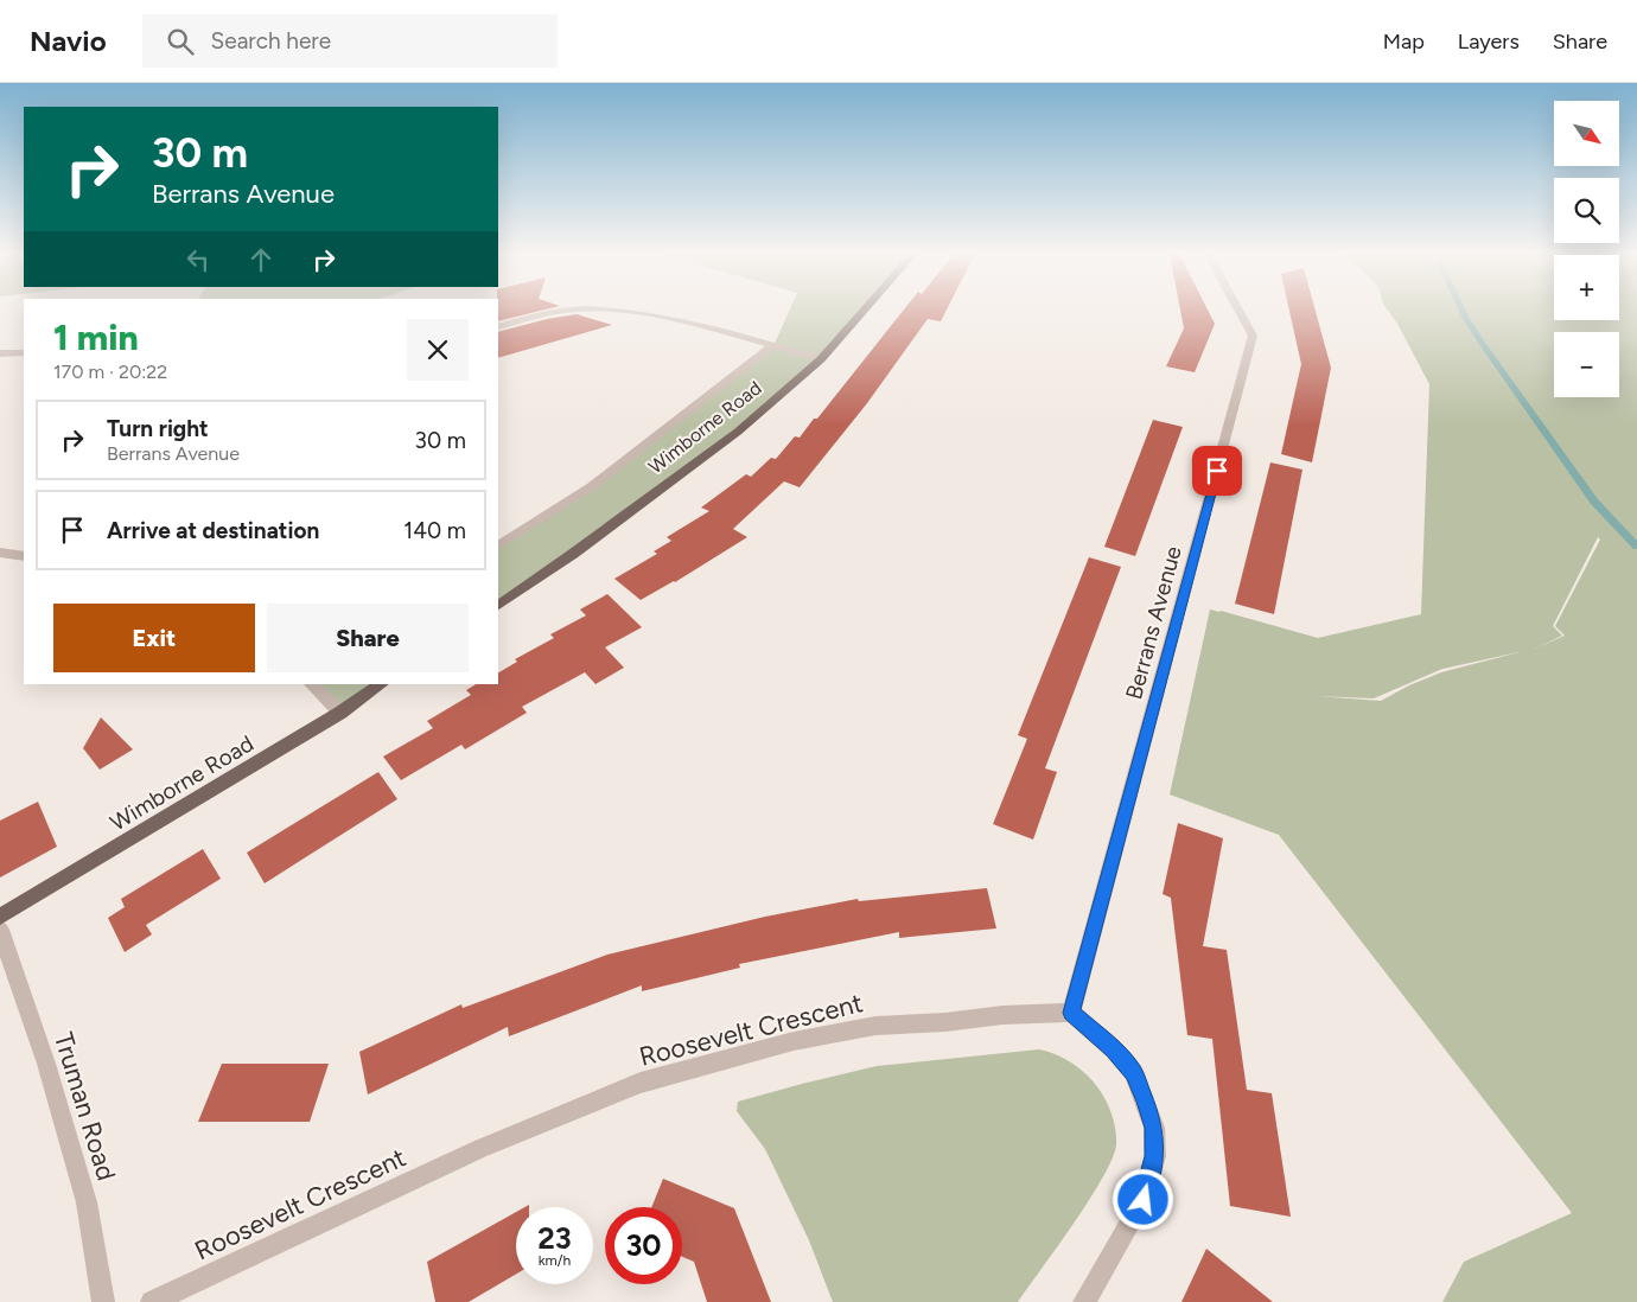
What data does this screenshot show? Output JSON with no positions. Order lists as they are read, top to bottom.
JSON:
{
  "streets": {
    "main road": ["Wimborne Road"],
    "street": ["Berrans Avenue", "Roosevelt Crescent", "Truman Road"]
  },
  "crossings": [
    ["Berrans Avenue", "Roosevelt Crescent"]
  ],
  "north": "bottom right",
  "page": {
    "header": "Navio",
    "search": "Search here",
    "nav": ["Map", "Layers", "Share"],
    "map_buttons": ["+", "−"],
    "turn": ["30 m", "Berrans Avenue"],
    "heading": ["1 min", "170 m · 20:22"],
    "list": [
      {
        "name": "Turn right",
        "note": "Berrans Avenue",
        "value": "30 m"
      },
      {
        "name": "Arrive at destination",
        "value": "140 m"
      }
    ],
    "buttons": ["Exit", "Share"],
    "speed": "23 km/h",
    "limit": "30"
  }
}
